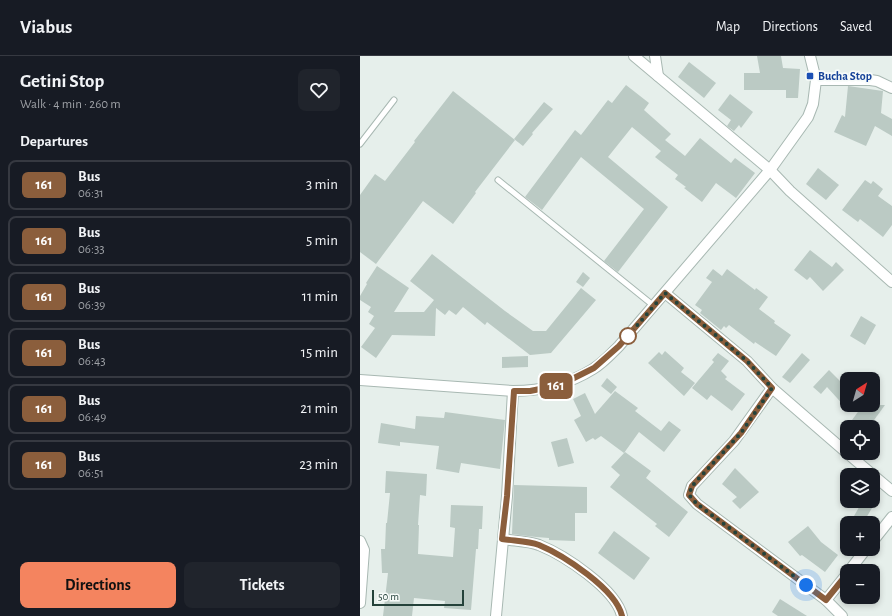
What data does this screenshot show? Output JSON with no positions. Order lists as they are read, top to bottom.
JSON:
{
  "places": {
    "transit": ["Bucha Stop"]
  },
  "lines": ["bus line 161"],
  "scale_bar": "50 m",
  "north": "top right",
  "page": {
    "header": "Viabus",
    "nav": ["Map", "Directions", "Saved"],
    "heading": [
      ["Getini Stop", "Walk · 4 min · 260 m"],
      "Departures"
    ],
    "on_map": "161",
    "list": [
      {
        "mark": "161",
        "name": "Bus",
        "note": "06:31",
        "value": "3 min"
      },
      {
        "mark": "161",
        "name": "Bus",
        "note": "06:33",
        "value": "5 min"
      },
      {
        "mark": "161",
        "name": "Bus",
        "note": "06:39",
        "value": "11 min"
      },
      {
        "mark": "161",
        "name": "Bus",
        "note": "06:43",
        "value": "15 min"
      },
      {
        "mark": "161",
        "name": "Bus",
        "note": "06:49",
        "value": "21 min"
      },
      {
        "mark": "161",
        "name": "Bus",
        "note": "06:51",
        "value": "23 min"
      }
    ],
    "map_buttons": ["+", "−"],
    "buttons": ["Directions", "Tickets"],
    "scale": "50 m"
  }
}
